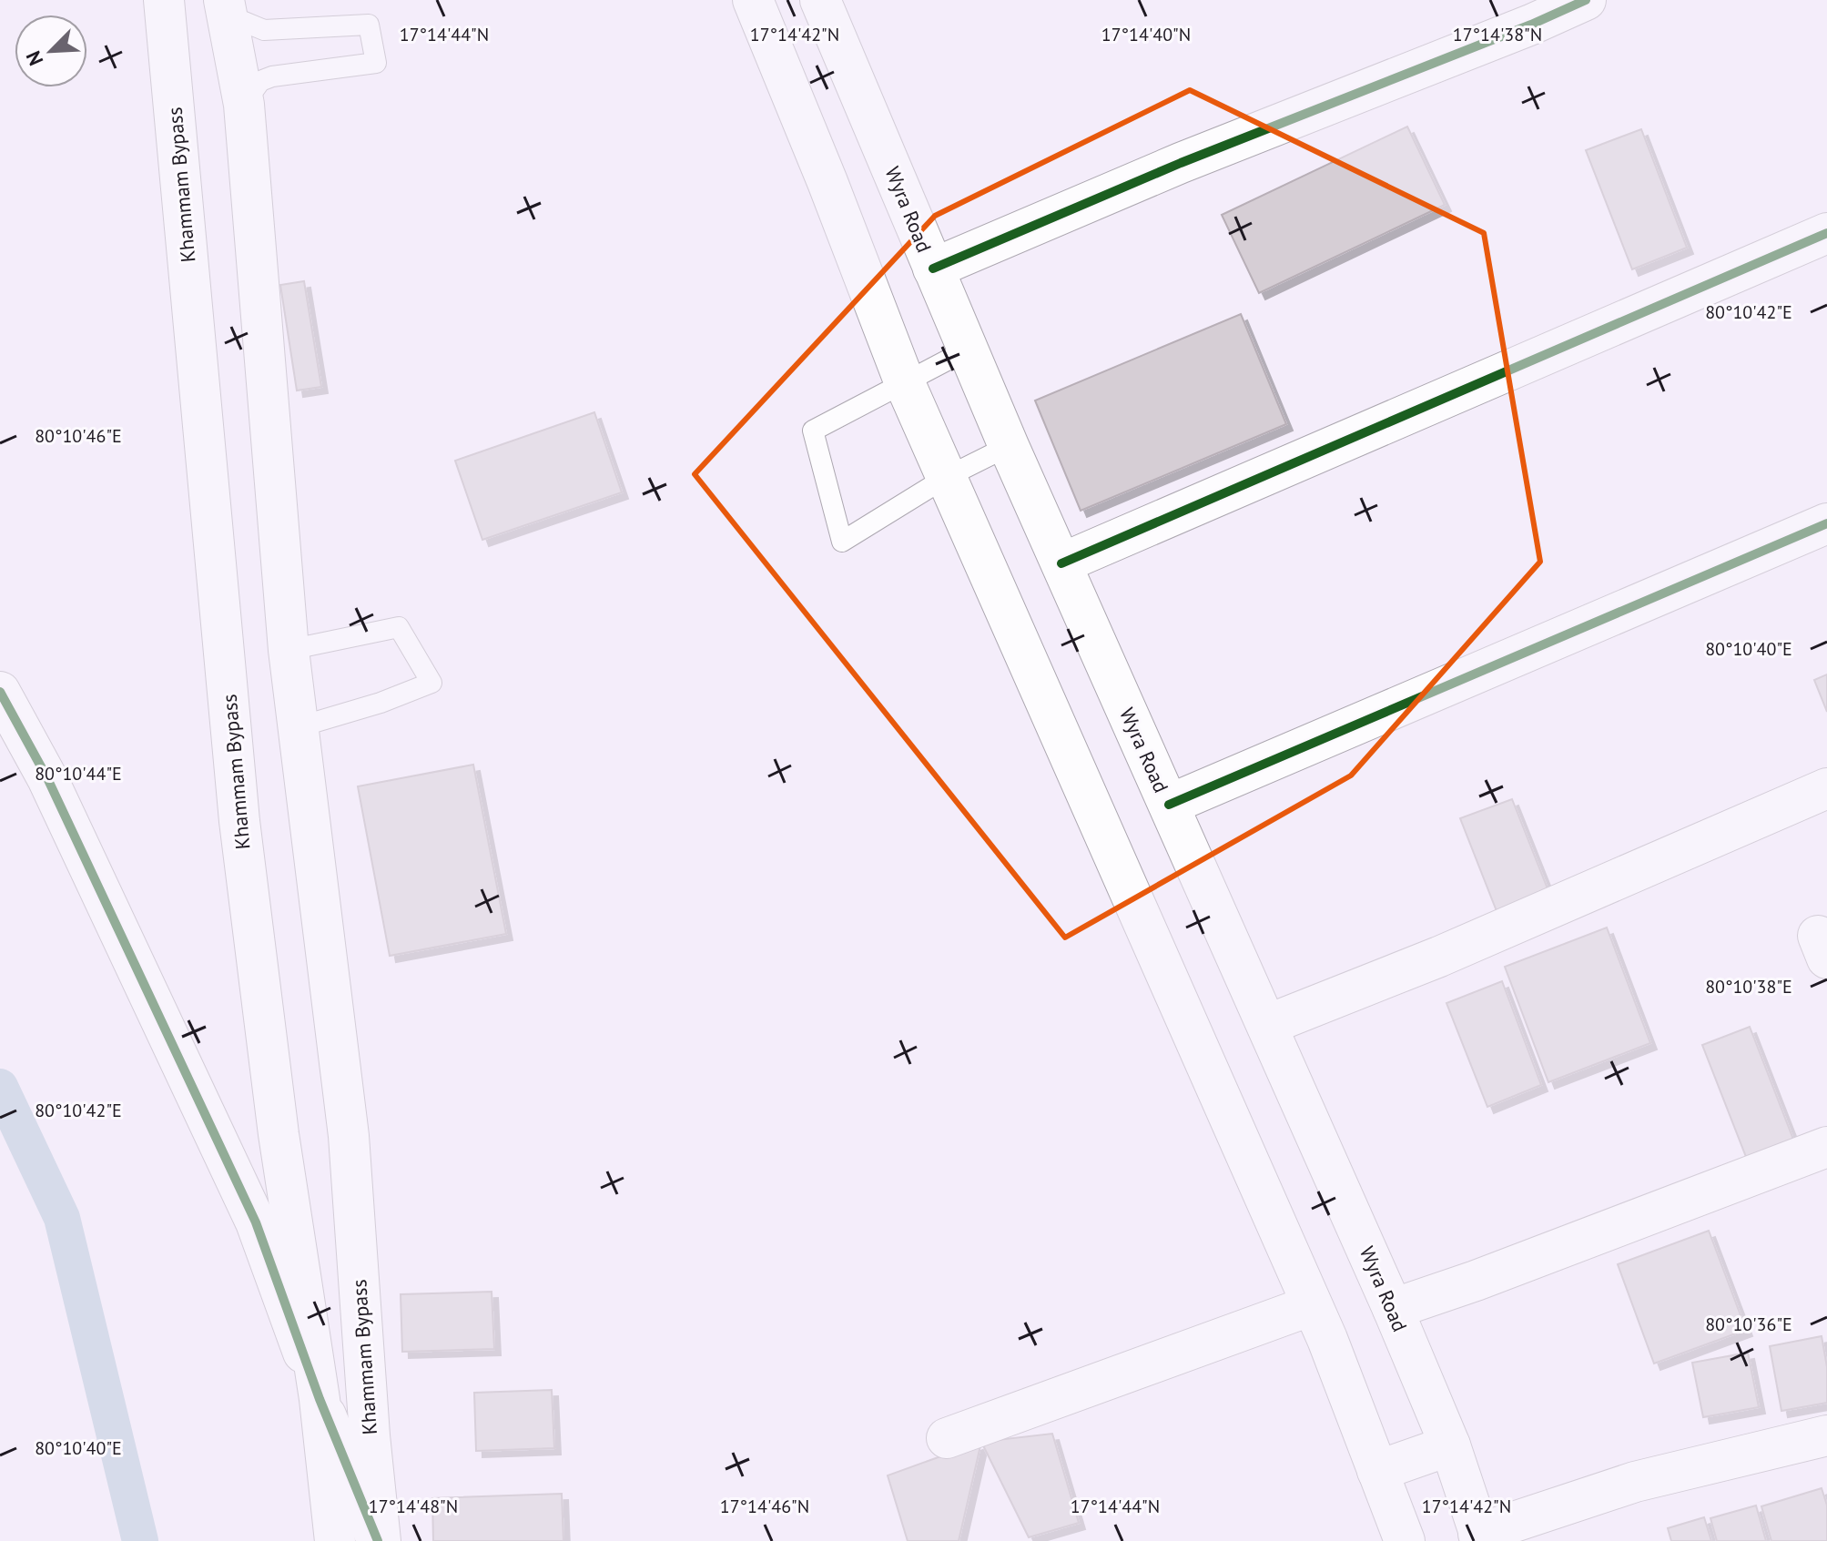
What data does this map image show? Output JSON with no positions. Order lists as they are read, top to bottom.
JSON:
{
  "streets": {
    "main road": ["Khammam Bypass", "Wyra Road"]
  },
  "north": "bottom left",
  "coordinates": [
    "17°14'44\"N",
    "17°14'42\"N",
    "17°14'40\"N",
    "17°14'38\"N",
    "80°10'42\"E",
    "80°10'46\"E",
    "80°10'40\"E",
    "80°10'44\"E",
    "80°10'38\"E",
    "80°10'36\"E",
    "17°14'48\"N",
    "17°14'46\"N"
  ]
}
